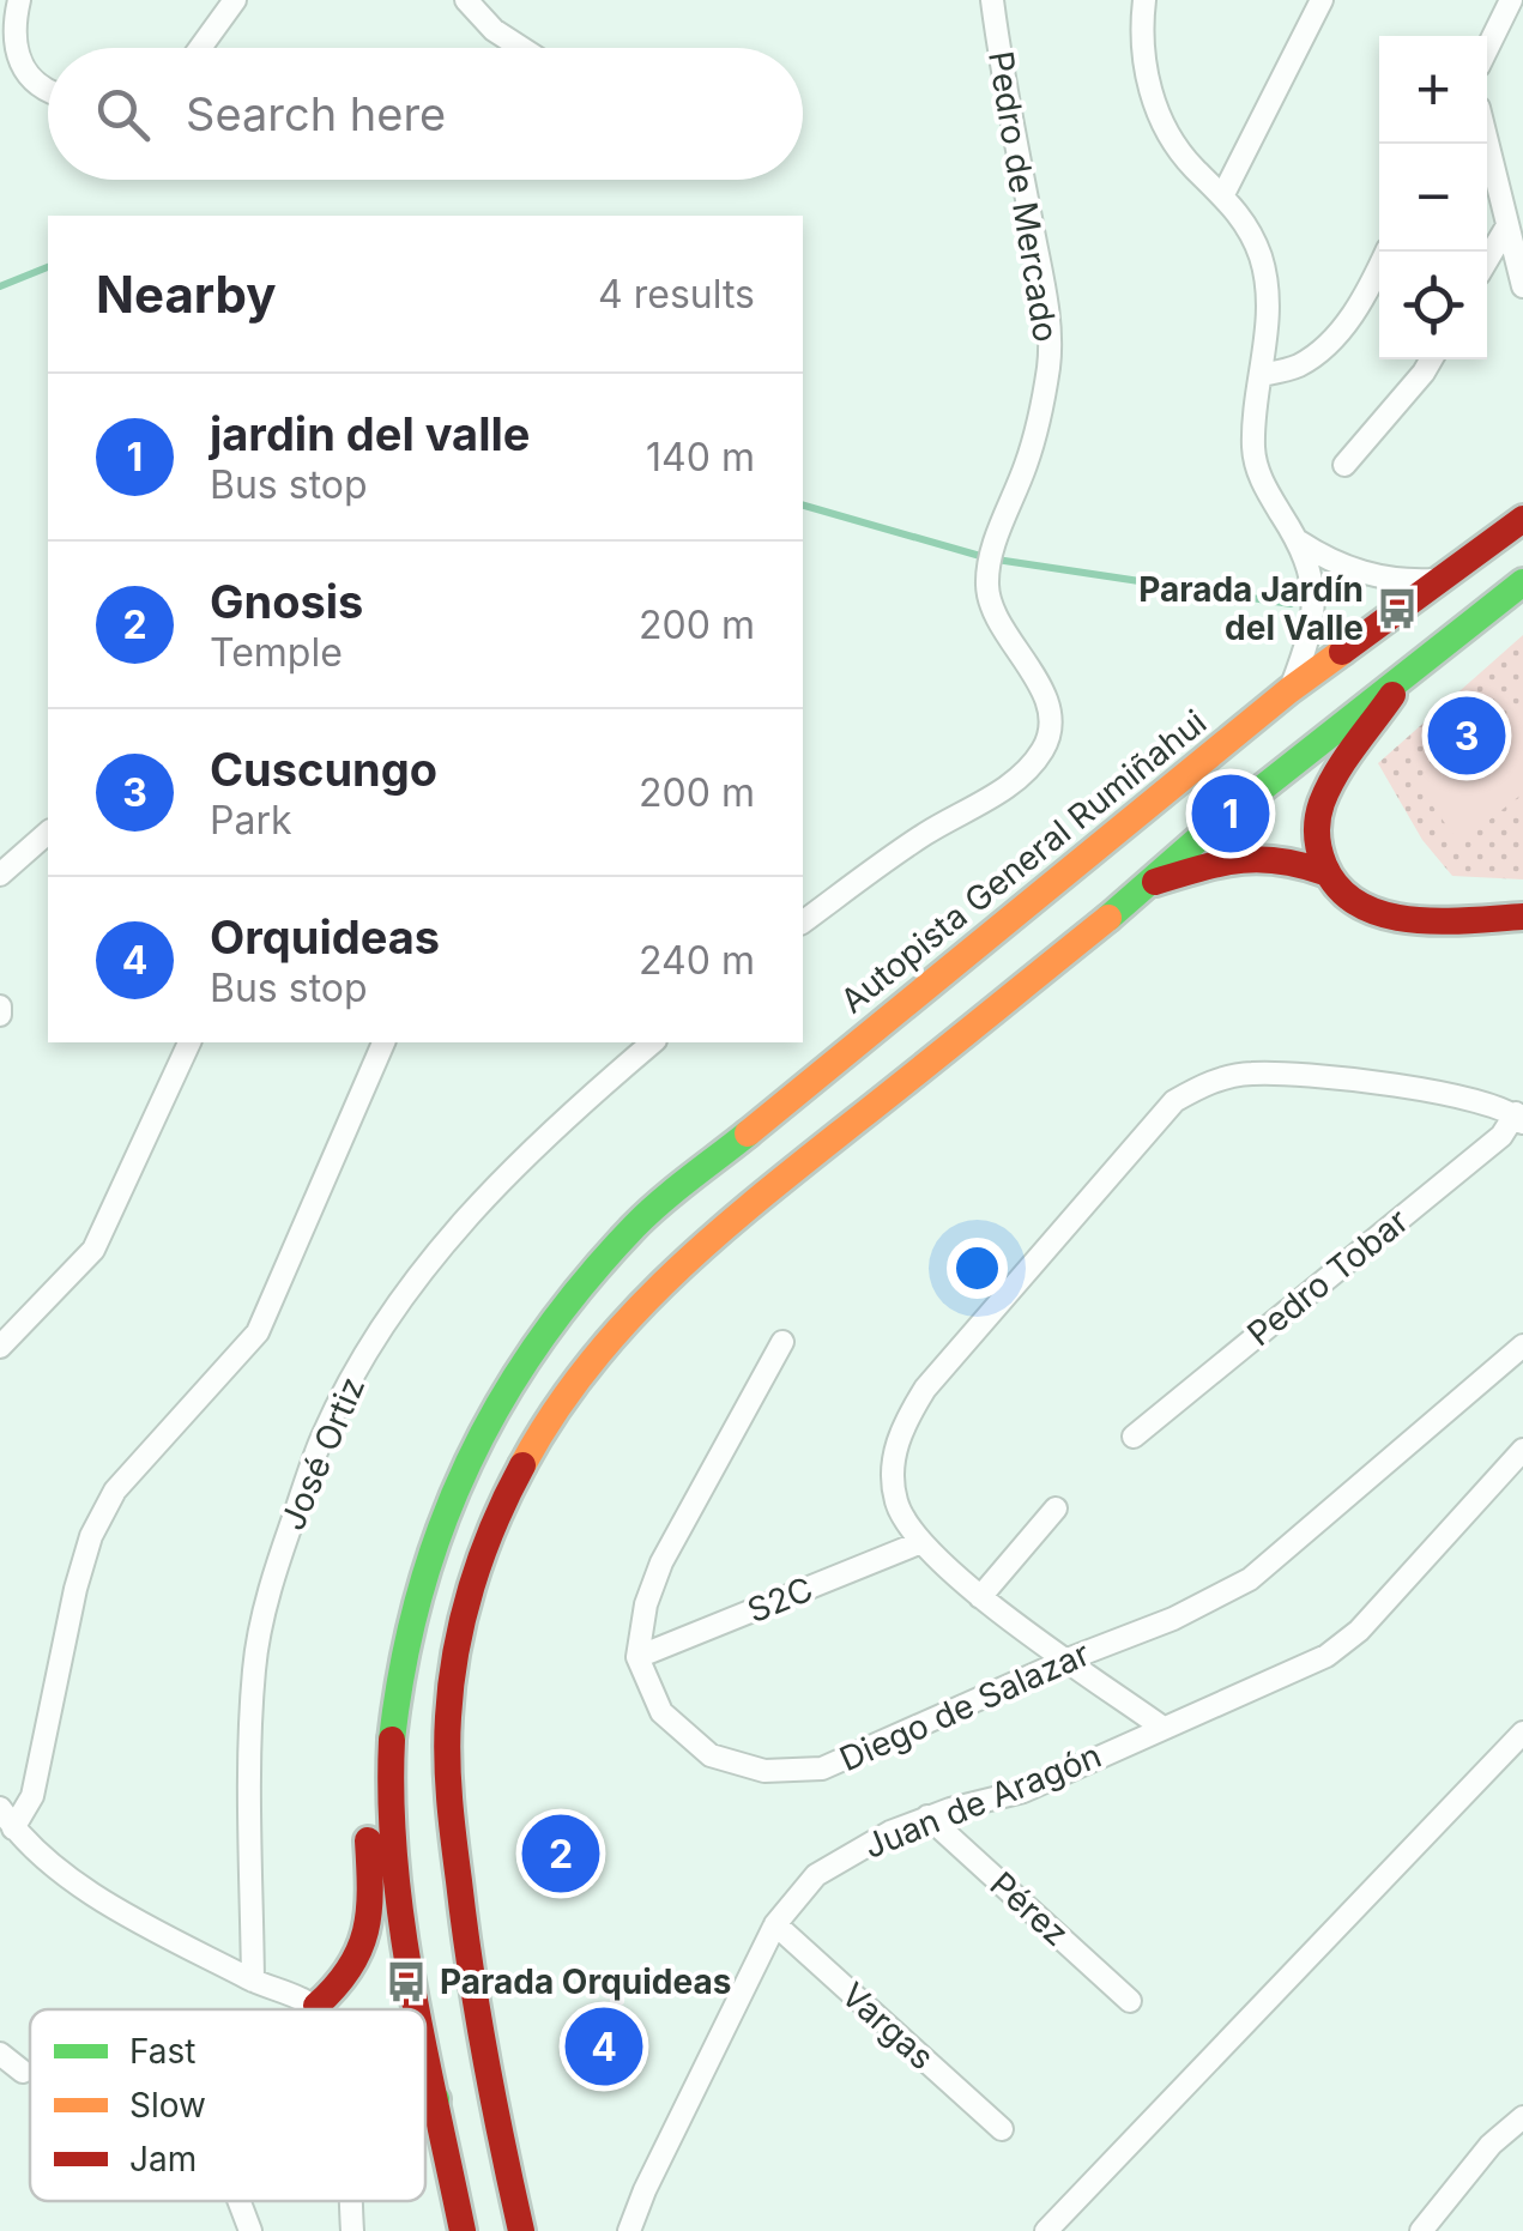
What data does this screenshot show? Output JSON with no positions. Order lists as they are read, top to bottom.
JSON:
{
  "streets": {
    "main road": ["Autopista General Rumiñahui"],
    "street": [
      "Pedro de Mercado",
      "Pedro Tobar",
      "José Ortiz",
      "S2C",
      "Diego de Salazar",
      "Juan de Aragón",
      "Pérez",
      "Vargas"
    ]
  },
  "crossings": [
    ["S2C", "Diego de Salazar"],
    ["Juan de Aragón", "Pérez"],
    ["Juan de Aragón", "Vargas"]
  ],
  "places": {
    "bus stop": ["Parada Jardín del Valle", "Parada Orquideas"]
  },
  "legend": ["Fast", "Slow", "Jam"],
  "page": {
    "map_buttons": ["+", "−"],
    "search": "Search here",
    "heading": ["Nearby", "4 results"],
    "list": [
      {
        "mark": "1",
        "name": "jardin del valle",
        "note": "Bus stop",
        "value": "140 m"
      },
      {
        "mark": "2",
        "name": "Gnosis",
        "note": "Temple",
        "value": "200 m"
      },
      {
        "mark": "3",
        "name": "Cuscungo",
        "note": "Park",
        "value": "200 m"
      },
      {
        "mark": "4",
        "name": "Orquideas",
        "note": "Bus stop",
        "value": "240 m"
      }
    ],
    "pins": [
      "3",
      "1",
      "2",
      "4"
    ]
  }
}
